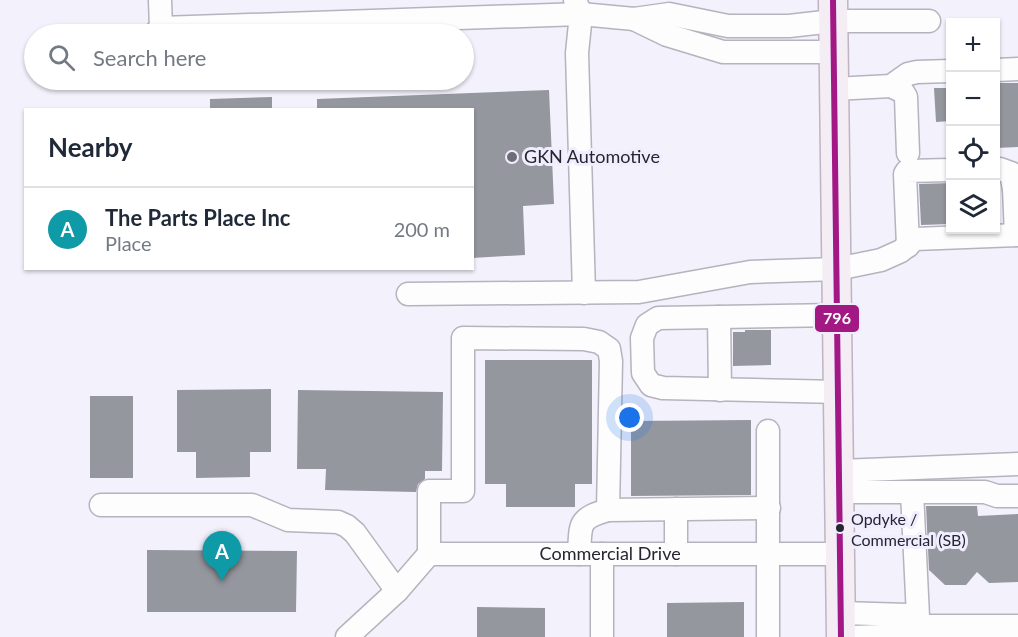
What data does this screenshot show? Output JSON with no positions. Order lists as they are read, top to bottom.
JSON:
{
  "streets": {
    "street": ["Commercial Drive"]
  },
  "places": ["GKN Automotive", "Opdyke / Commercial (SB)"],
  "lines": ["transit line 796"],
  "page": {
    "map_buttons": ["+", "−"],
    "search": "Search here",
    "heading": "Nearby",
    "list": [
      {
        "mark": "A",
        "name": "The Parts Place Inc",
        "note": "Place",
        "value": "200 m"
      }
    ],
    "pins": "A"
  }
}
